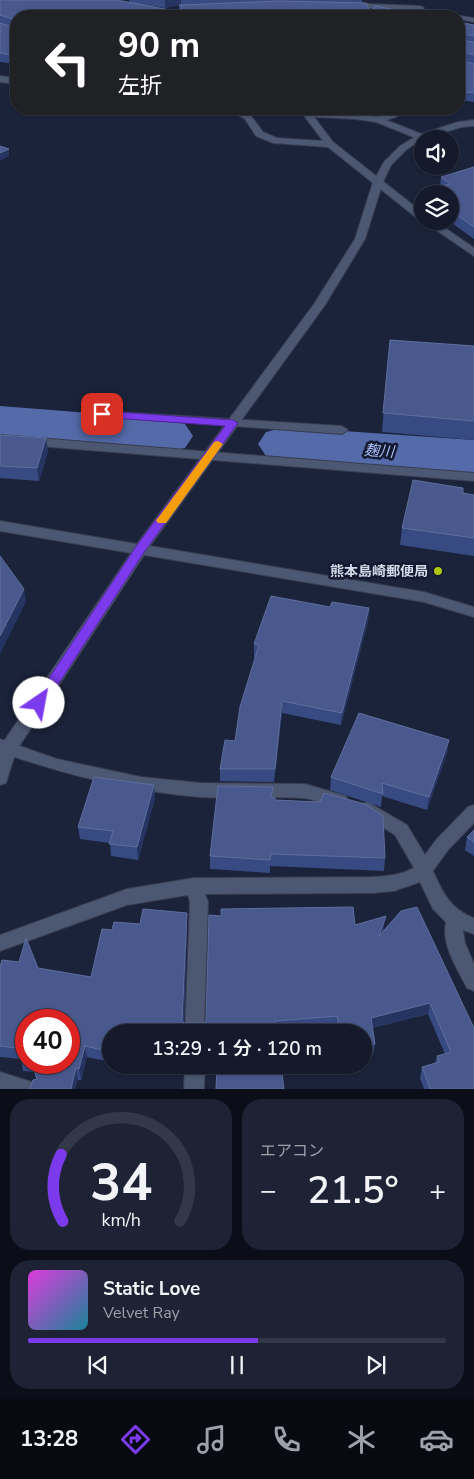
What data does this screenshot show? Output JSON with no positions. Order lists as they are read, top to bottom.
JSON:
{
  "water": ["麹川"],
  "places": ["熊本島崎郵便局"],
  "page": {
    "turn": ["90 m", "左折"],
    "limit": "40",
    "trip": "13:29 · 1 分 · 120 m",
    "tile": "エアコン",
    "heat": ["−", "21.5°", "+"],
    "song": ["Static Love", "Velvet Ray"],
    "tabs": "13:28",
    "gauge": ["34", "km/h"]
  }
}
